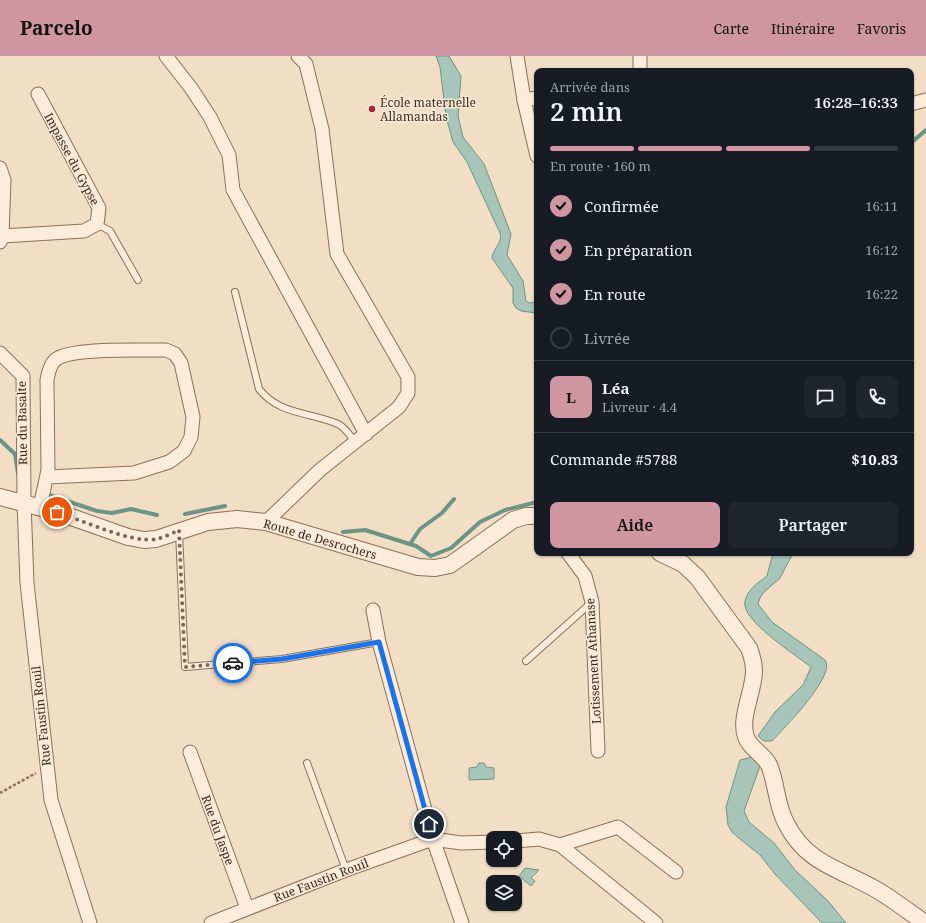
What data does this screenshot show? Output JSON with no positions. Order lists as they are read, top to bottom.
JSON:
{
  "streets": {
    "street": [
      "Impasse du Gypse",
      "Rue du Basalte",
      "Route de Desrochers",
      "Lotissement Athanase",
      "Rue Faustin Rouil",
      "Rue du Jaspe"
    ]
  },
  "crossings": [
    ["Rue du Basalte", "Route de Desrochers"],
    ["Rue du Basalte", "Rue Faustin Rouil"],
    ["Route de Desrochers", "Rue Faustin Rouil"],
    ["Rue Faustin Rouil", "Rue du Jaspe"]
  ],
  "places": ["École maternelle Allamandas"],
  "page": {
    "header": "Parcelo",
    "nav": ["Carte", "Itinéraire", "Favoris"],
    "heading": ["2 min", "Arrivée dans", "16:28–16:33"],
    "panel": [
      "Léa",
      "Livreur · 4.4",
      "Commande #5788",
      "$10.83"
    ],
    "bar": "En route · 160 m",
    "list": [
      ["Confirmée", "16:11"],
      ["En préparation", "16:12"],
      ["En route", "16:22"],
      "Livrée"
    ],
    "round": "L",
    "buttons": ["Aide", "Partager"]
  }
}
